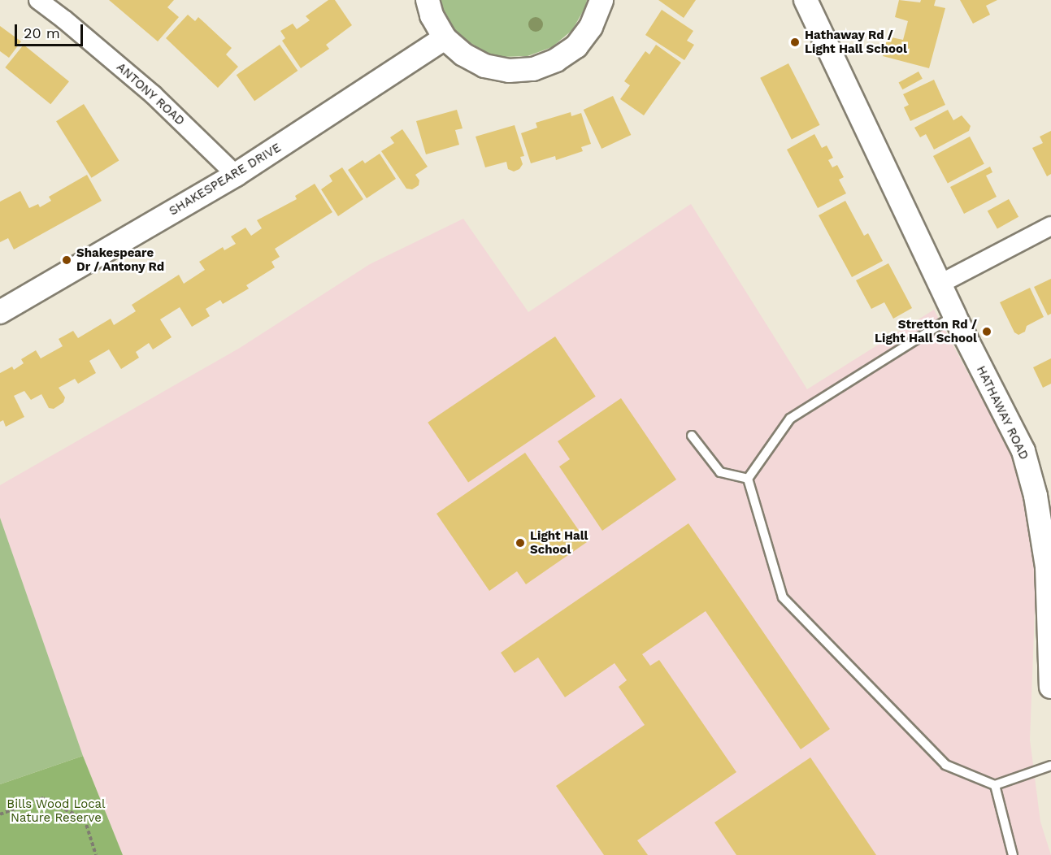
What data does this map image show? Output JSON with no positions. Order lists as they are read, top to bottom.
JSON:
{
  "streets": {
    "street": ["ANTONY ROAD", "SHAKESPEARE DRIVE", "HATHAWAY ROAD"]
  },
  "crossings": [
    ["ANTONY ROAD", "SHAKESPEARE DRIVE"]
  ],
  "parks": ["Bills Wood Local Nature Reserve"],
  "places": [
    "Hathaway Rd / Light Hall School",
    "Shakespeare Dr / Antony Rd",
    "Stretton Rd / Light Hall School",
    "Light Hall School"
  ],
  "scale_bar": "20 m"
}
